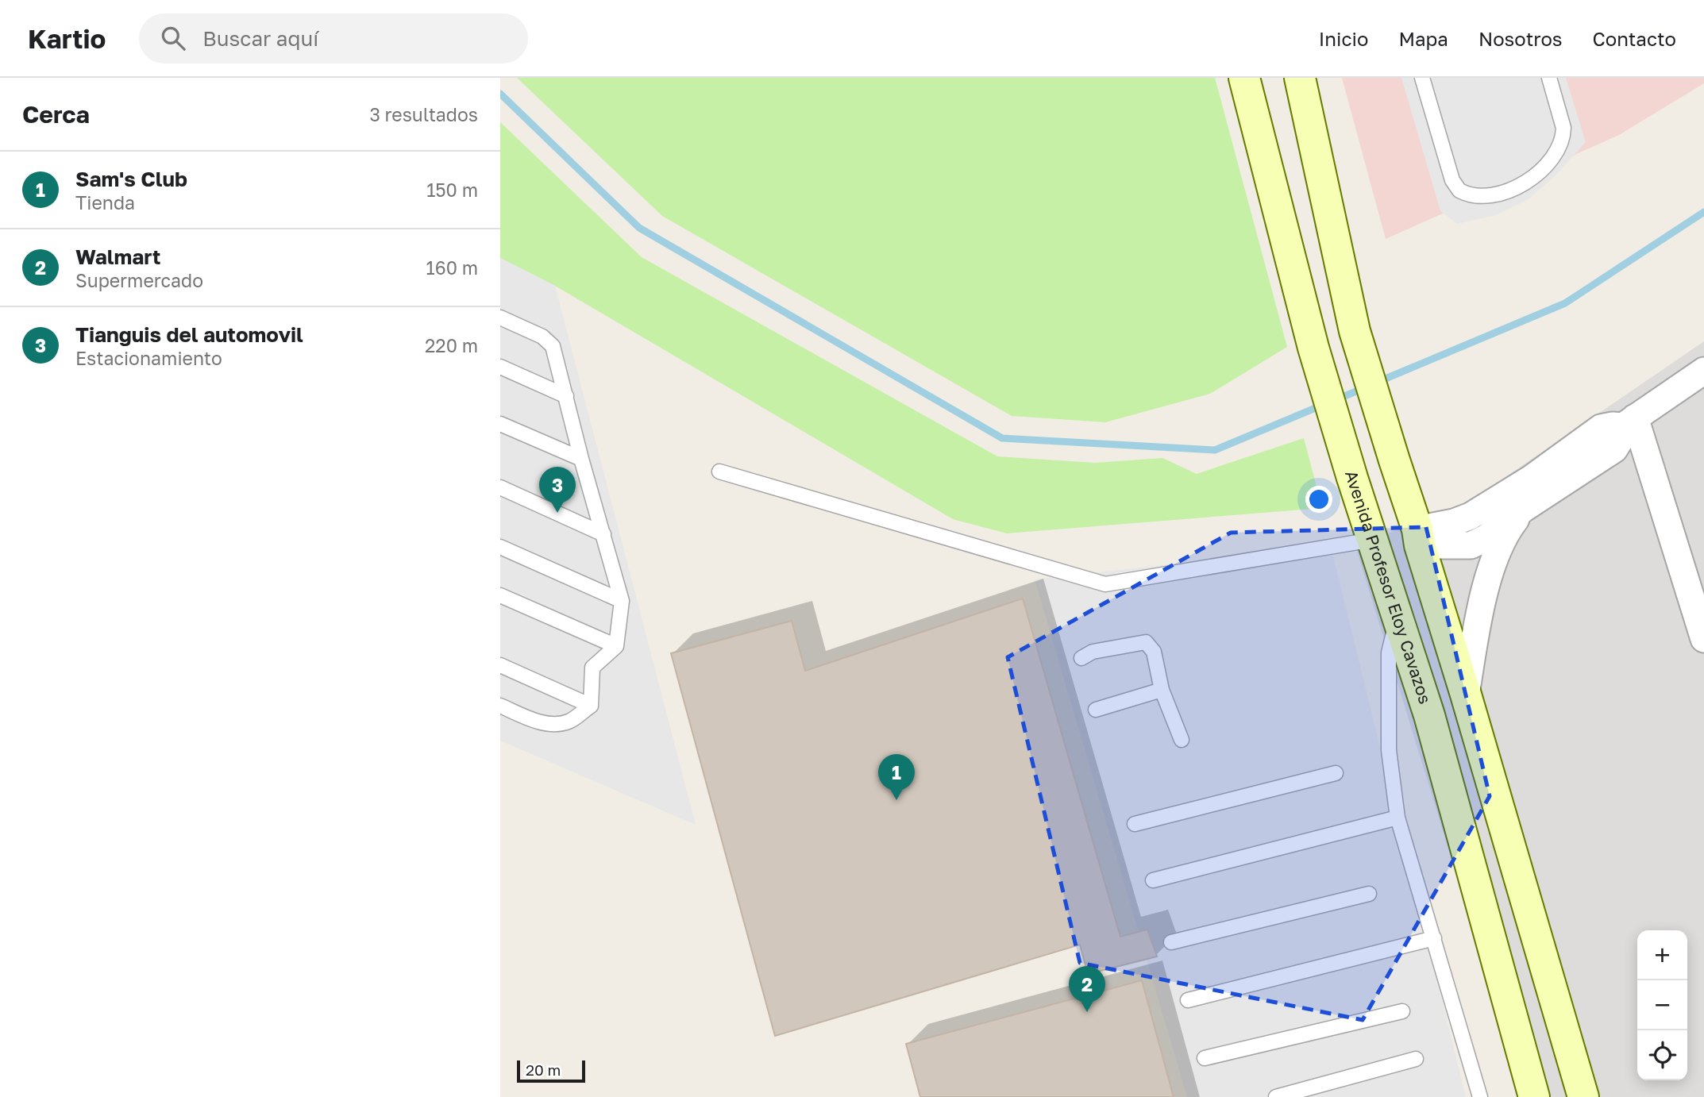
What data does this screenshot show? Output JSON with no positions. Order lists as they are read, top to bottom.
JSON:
{
  "streets": {
    "main road": ["Avenida Profesor Eloy Cavazos"]
  },
  "scale_bar": "20 m",
  "page": {
    "header": "Kartio",
    "search": "Buscar aquí",
    "nav": [
      "Inicio",
      "Mapa",
      "Nosotros",
      "Contacto"
    ],
    "heading": ["Cerca", "3 resultados"],
    "list": [
      {
        "mark": "1",
        "name": "Sam's Club",
        "note": "Tienda",
        "value": "150 m"
      },
      {
        "mark": "2",
        "name": "Walmart",
        "note": "Supermercado",
        "value": "160 m"
      },
      {
        "mark": "3",
        "name": "Tianguis del automovil",
        "note": "Estacionamiento",
        "value": "220 m"
      }
    ],
    "pins": ["3", "1", "2"],
    "map_buttons": ["+", "−"],
    "scale": "20 m"
  }
}
